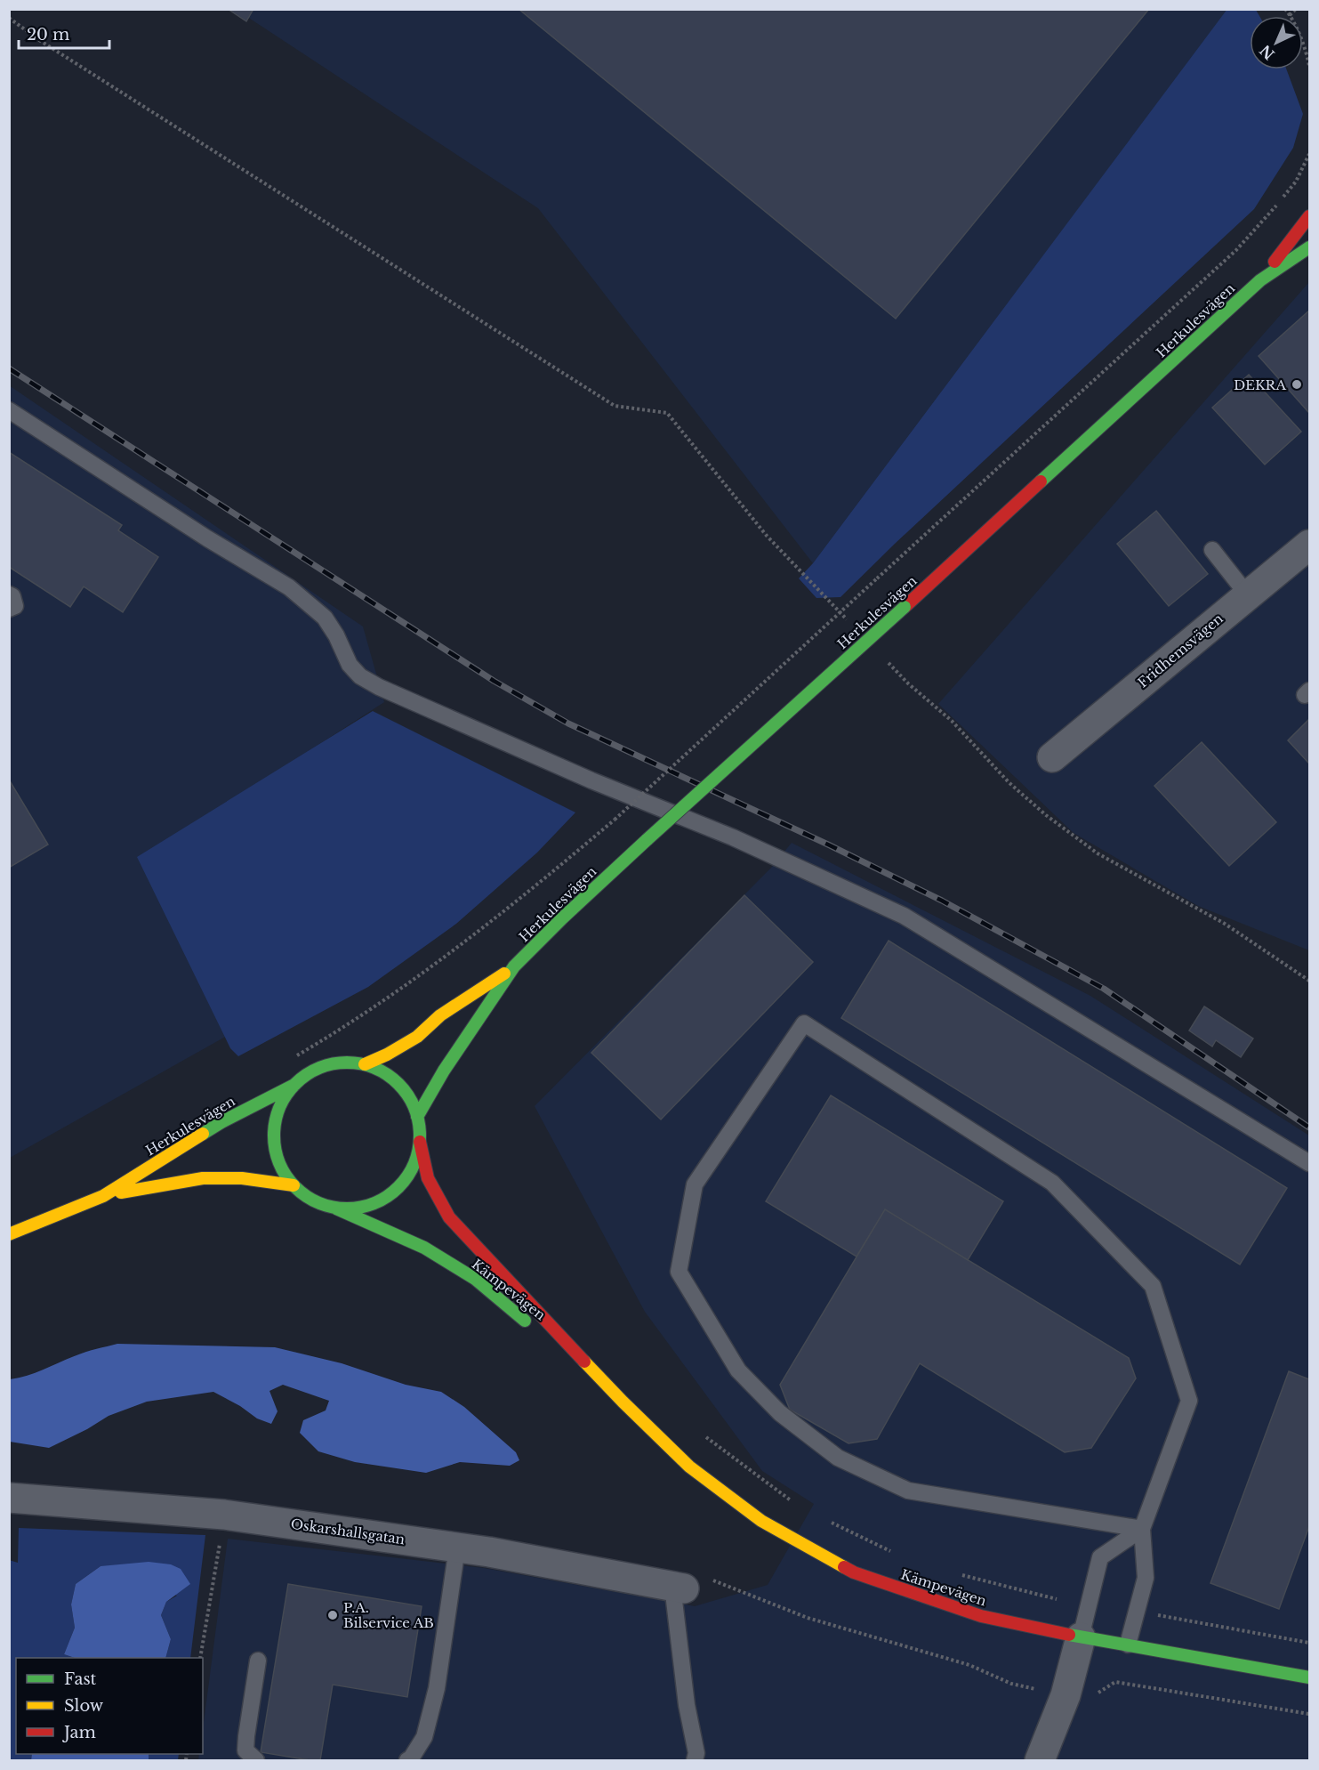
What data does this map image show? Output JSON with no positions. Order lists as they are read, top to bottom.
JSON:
{
  "streets": {
    "main road": ["Herkulesvägen", "Kämpevägen"],
    "street": ["Fridhemsvägen", "Oskarshallsgatan"]
  },
  "crossings": [
    ["Herkulesvägen", "Kämpevägen"]
  ],
  "places": ["DEKRA", "P.A. Bilservice AB"],
  "legend": ["Fast", "Slow", "Jam"],
  "scale_bar": "20 m",
  "north": "bottom left"
}
